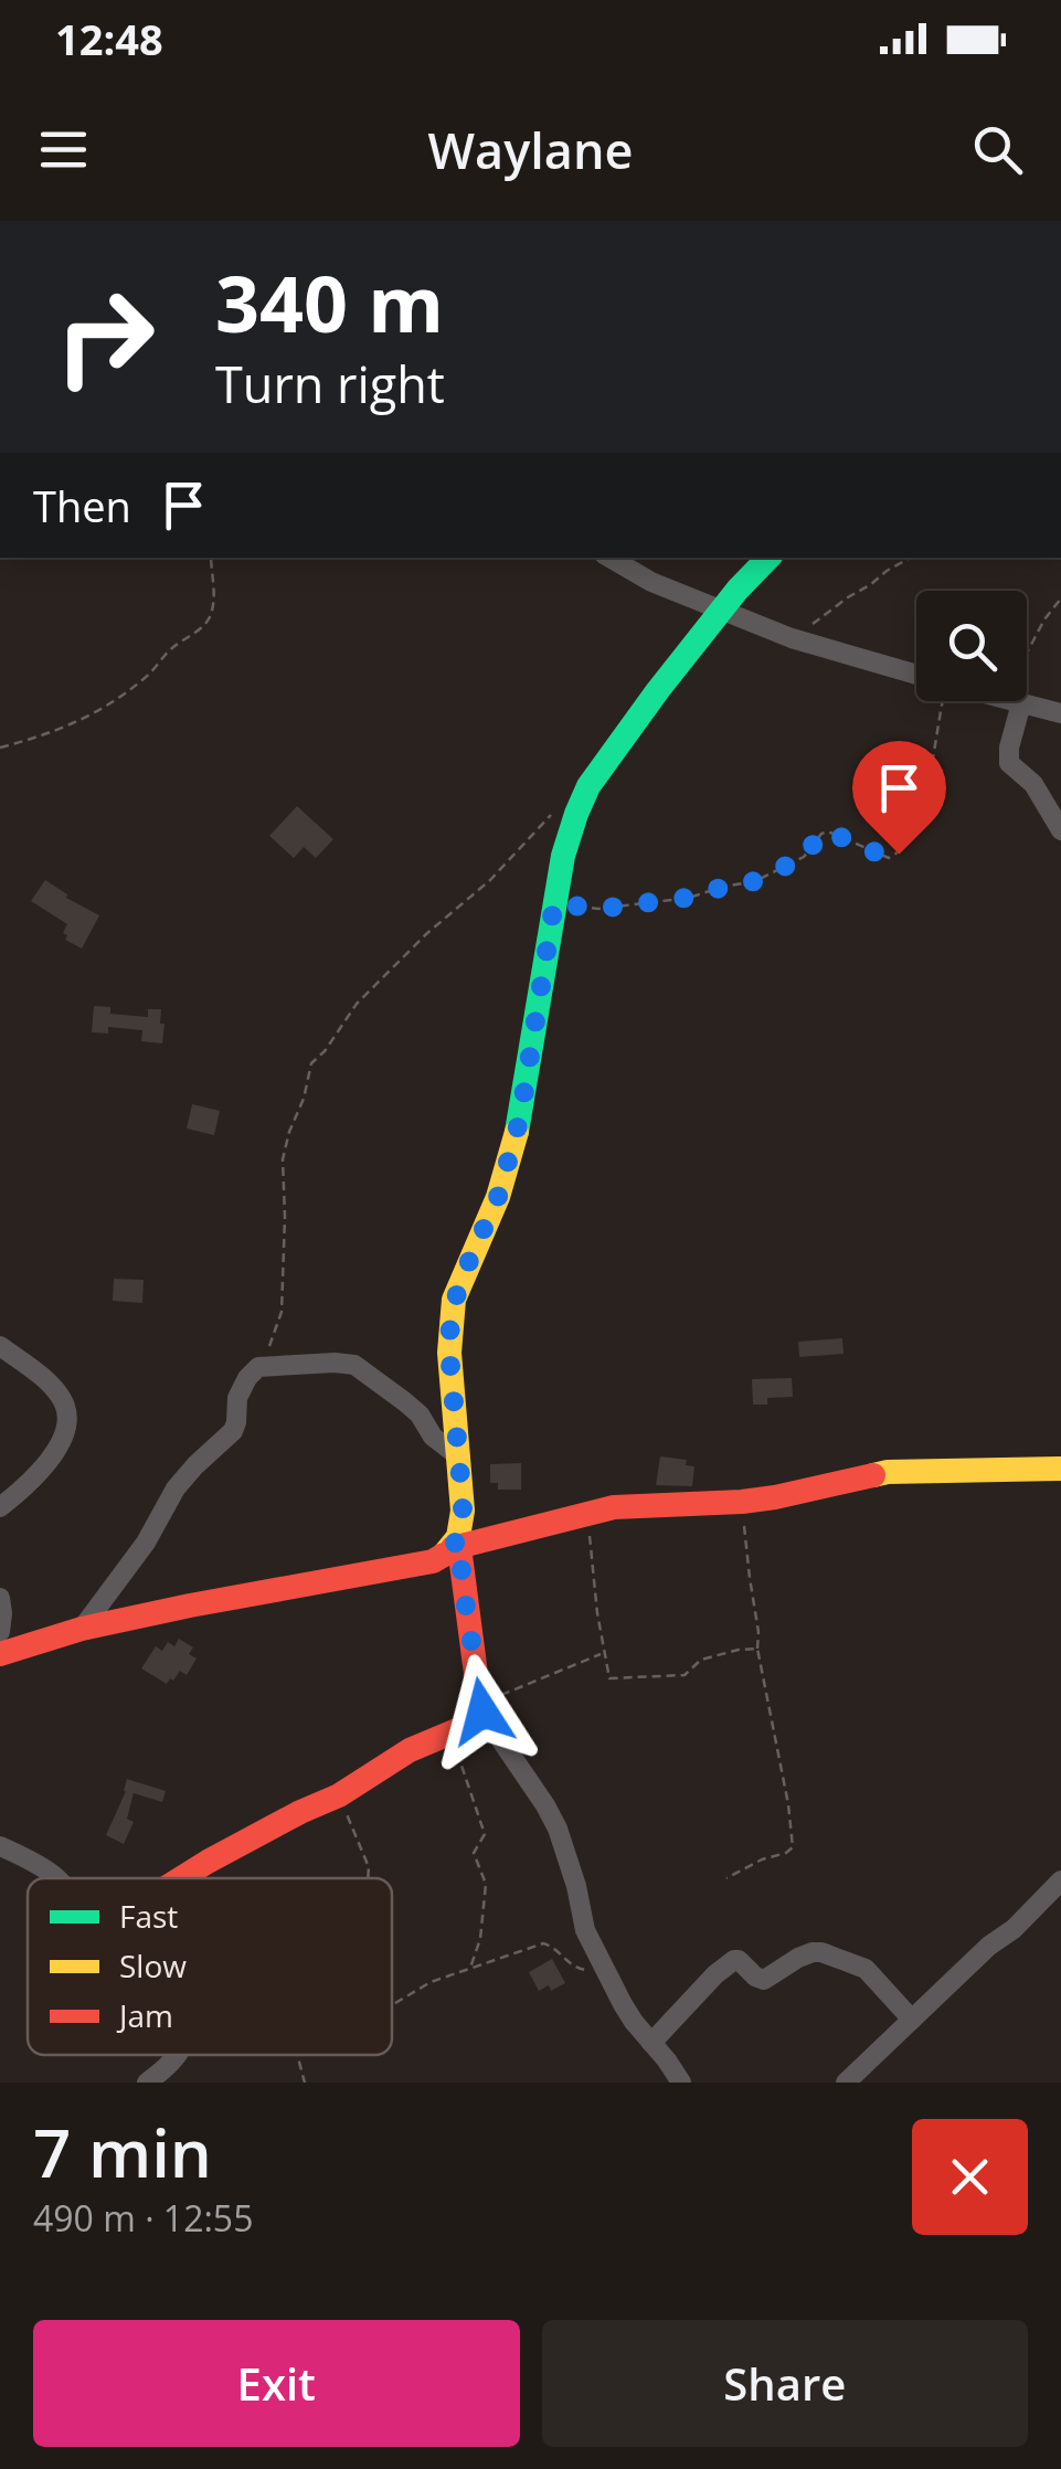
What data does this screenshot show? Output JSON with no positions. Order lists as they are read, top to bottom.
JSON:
{
  "legend": ["Fast", "Slow", "Jam"],
  "page": {
    "status": "12:48",
    "header": "Waylane",
    "turn": ["340 m", "Turn right"],
    "then": "Then",
    "heading": ["7 min", "490 m · 12:55"],
    "buttons": ["Exit", "Share"]
  }
}
